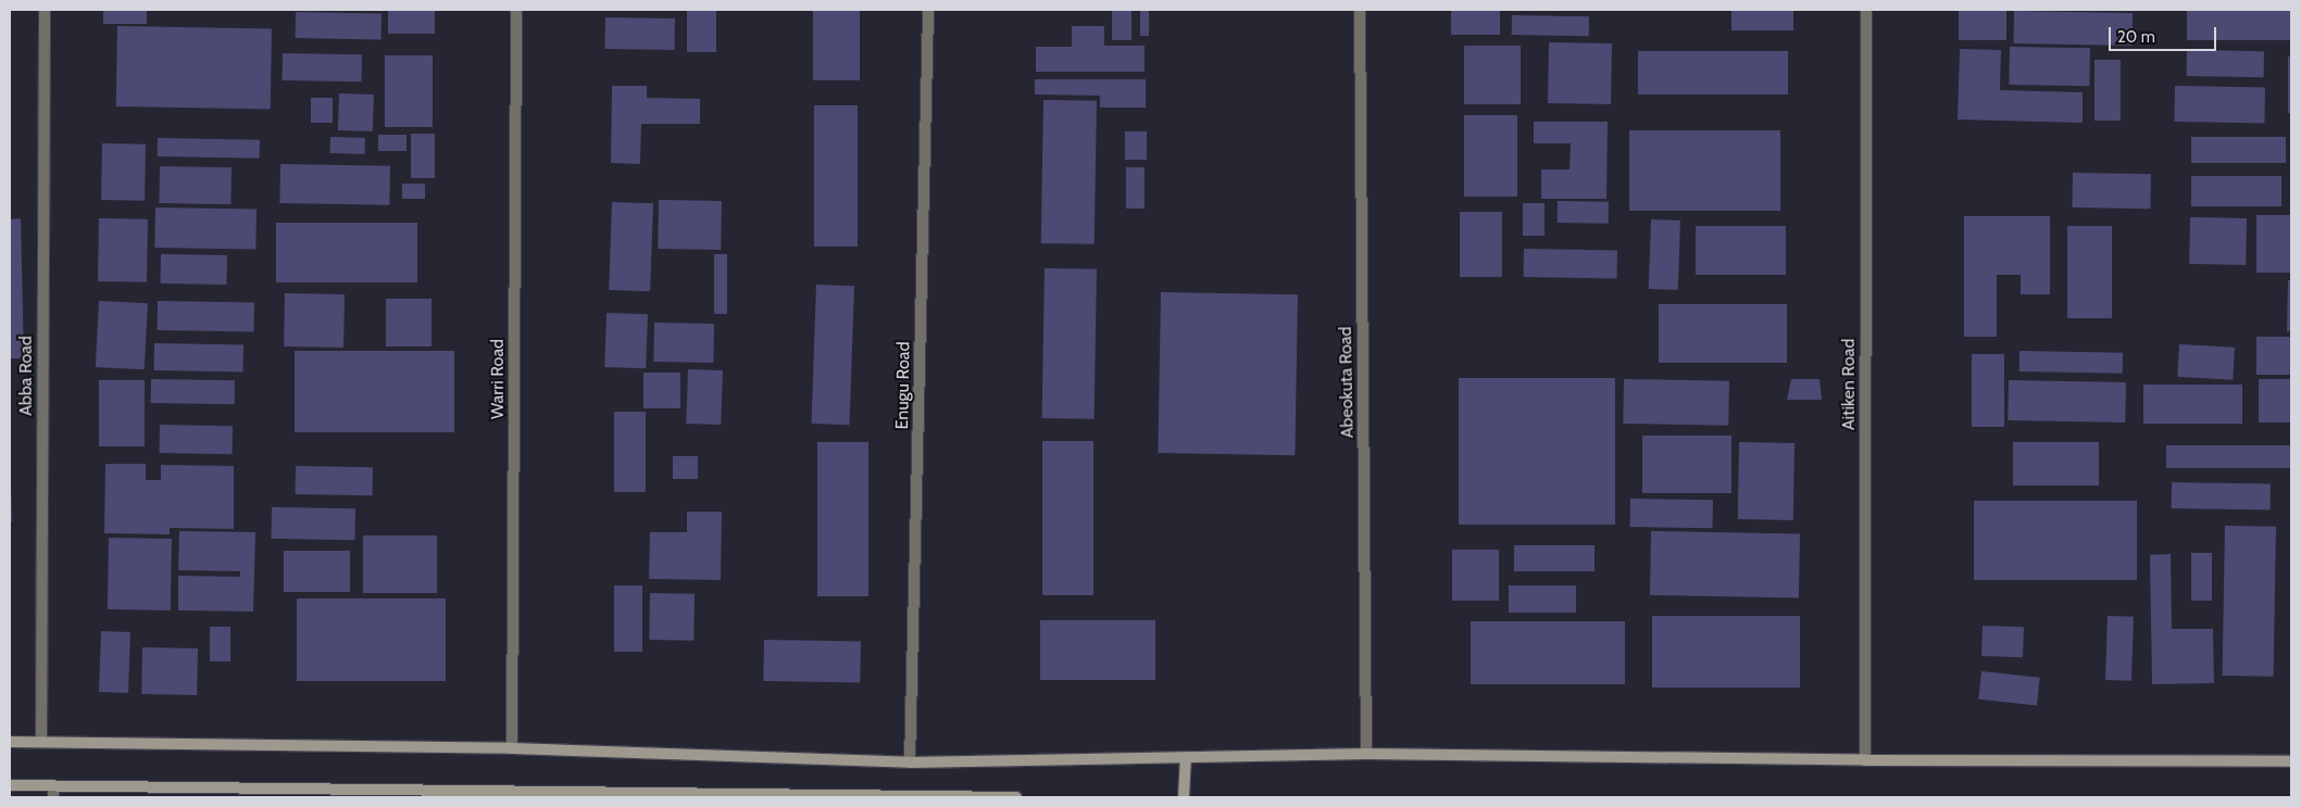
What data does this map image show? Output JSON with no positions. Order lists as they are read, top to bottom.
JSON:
{
  "streets": {
    "street": [
      "Abba Road",
      "Warri Road",
      "Abeokuta Road",
      "Aitiken Road",
      "Enugu Road"
    ]
  },
  "scale_bar": "20 m"
}
